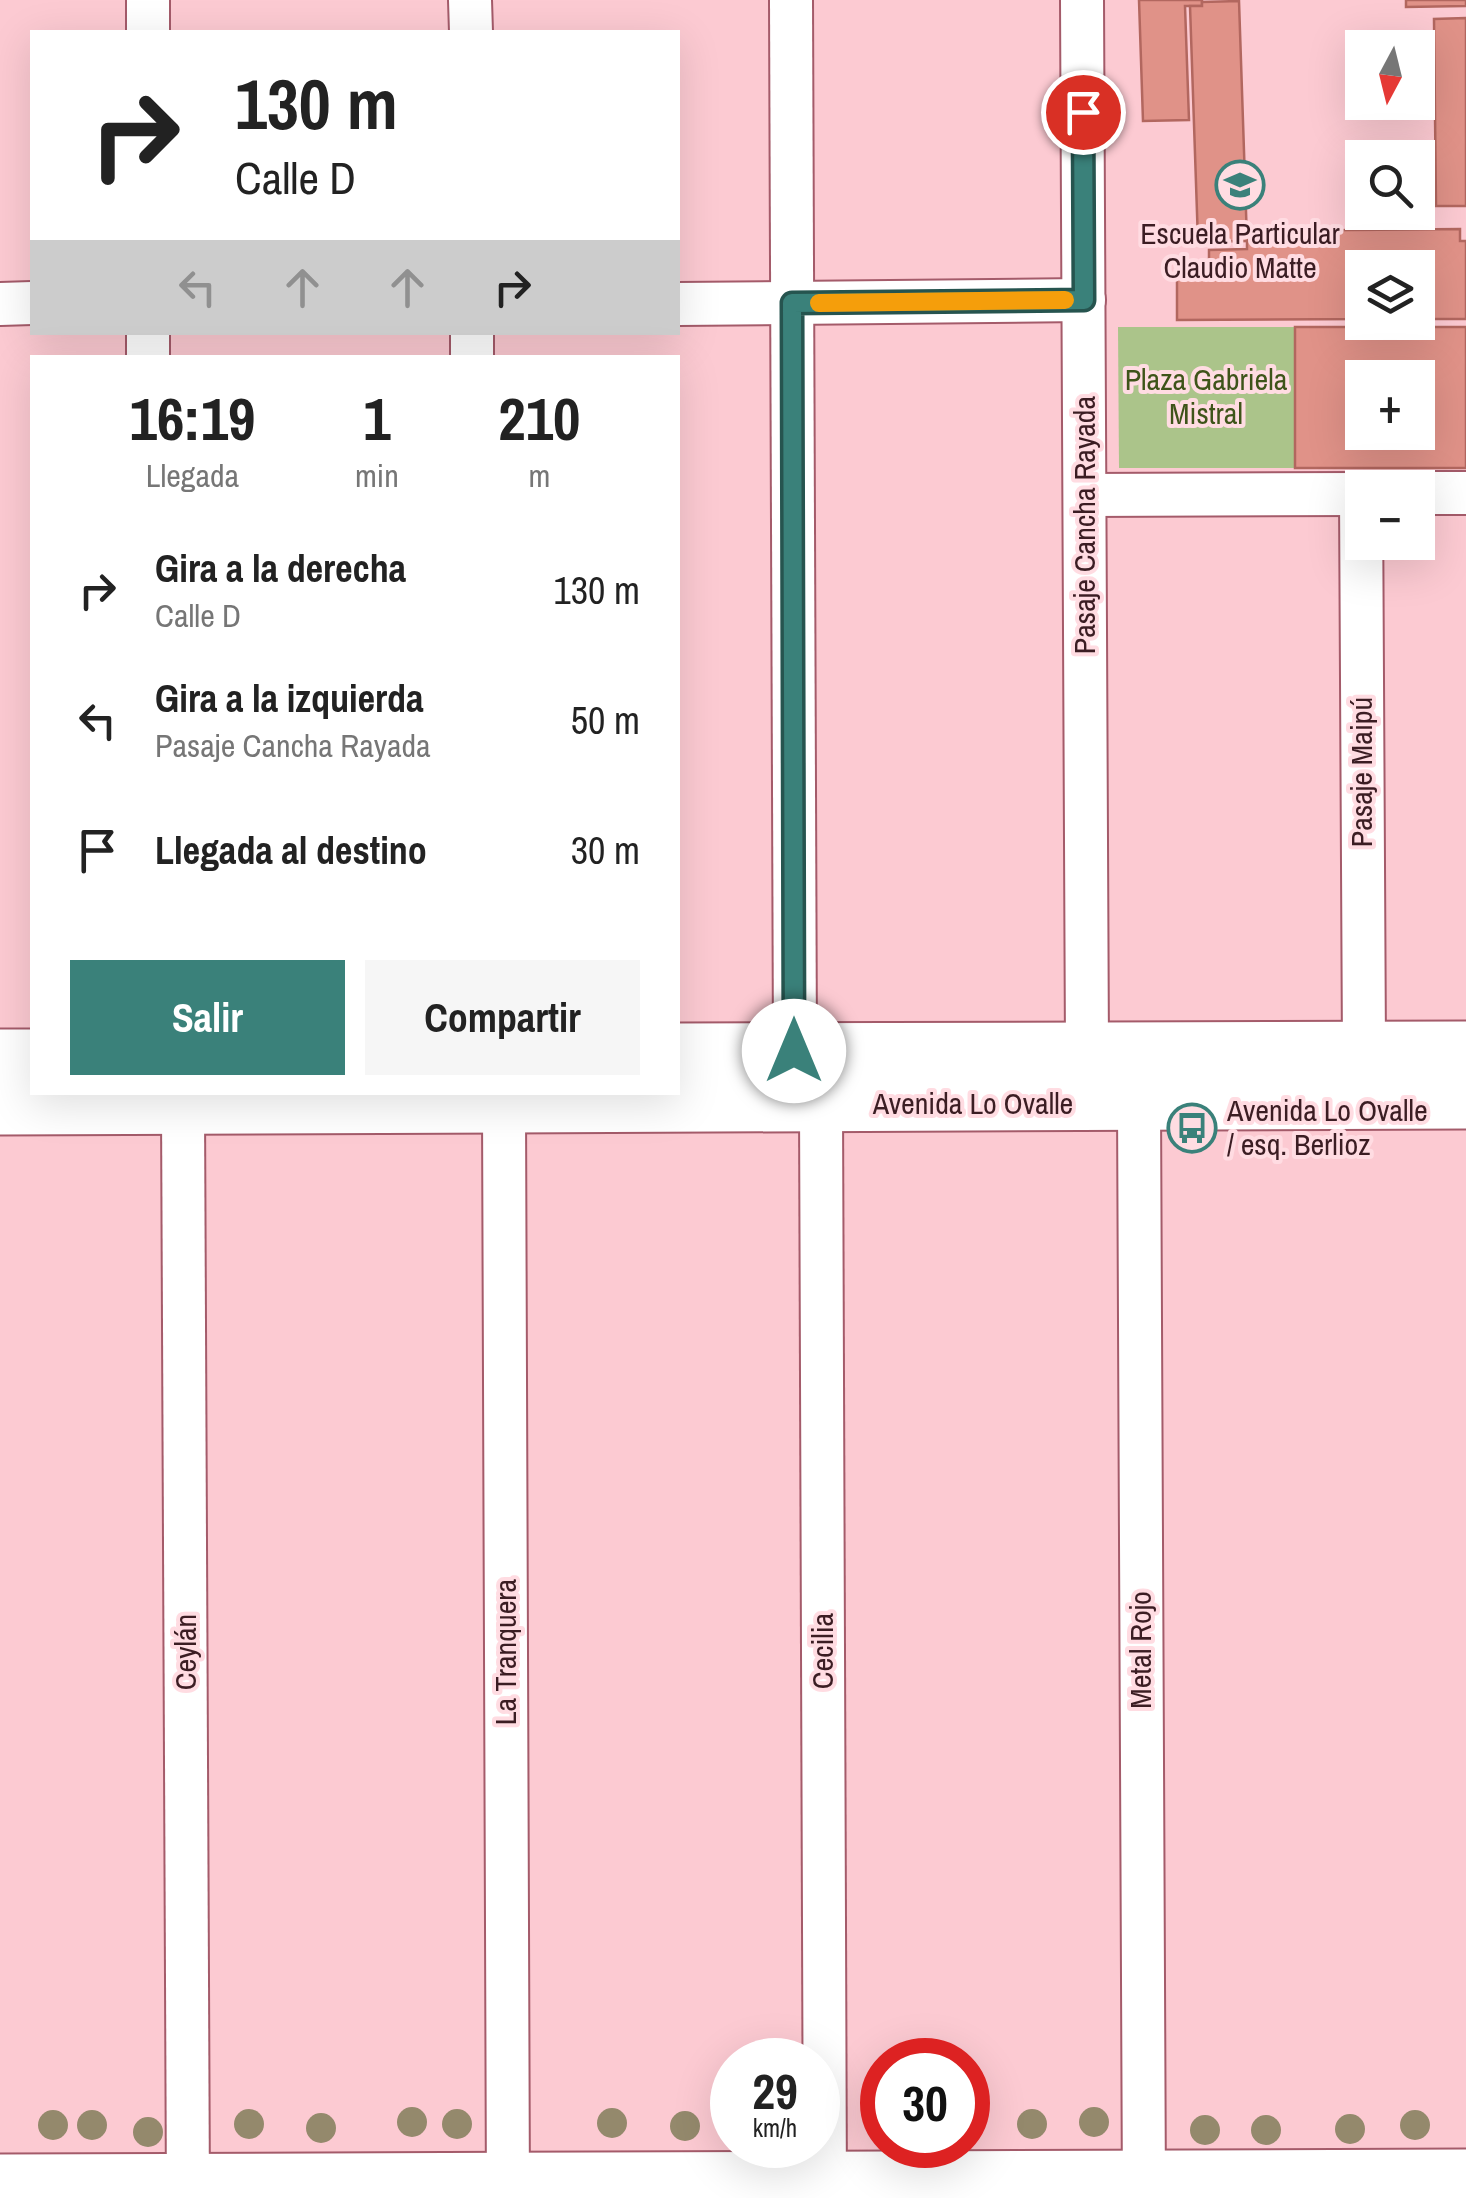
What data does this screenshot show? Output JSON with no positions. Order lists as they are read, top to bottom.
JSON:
{
  "streets": {
    "main road": ["Avenida Lo Ovalle"],
    "street": [
      "Pasaje Cancha Rayada",
      "Pasaje Maipú",
      "Metal Rojo",
      "Cecilia",
      "Ceylán",
      "La Tranquera"
    ]
  },
  "crossings": [
    ["Pasaje Cancha Rayada", "Avenida Lo Ovalle"],
    ["Pasaje Maipú", "Avenida Lo Ovalle"],
    ["Avenida Lo Ovalle", "Metal Rojo"],
    ["Avenida Lo Ovalle", "Cecilia"],
    ["Avenida Lo Ovalle", "Ceylán"],
    ["Avenida Lo Ovalle", "La Tranquera"]
  ],
  "parks": ["Plaza Gabriela Mistral"],
  "places": {
    "school or university": ["Escuela Particular Claudio Matte"],
    "bus stop": ["Avenida Lo Ovalle / esq. Berlioz"]
  },
  "north": "bottom",
  "page": {
    "map_buttons": ["+", "−"],
    "turn": ["130 m", "Calle D"],
    "eta": [
      "16:19",
      "Llegada",
      "1",
      "min",
      "210",
      "m"
    ],
    "list": [
      {
        "name": "Gira a la derecha",
        "note": "Calle D",
        "value": "130 m"
      },
      {
        "name": "Gira a la izquierda",
        "note": "Pasaje Cancha Rayada",
        "value": "50 m"
      },
      {
        "name": "Llegada al destino",
        "value": "30 m"
      }
    ],
    "buttons": ["Salir", "Compartir"],
    "speed": "29 km/h",
    "limit": "30"
  }
}
